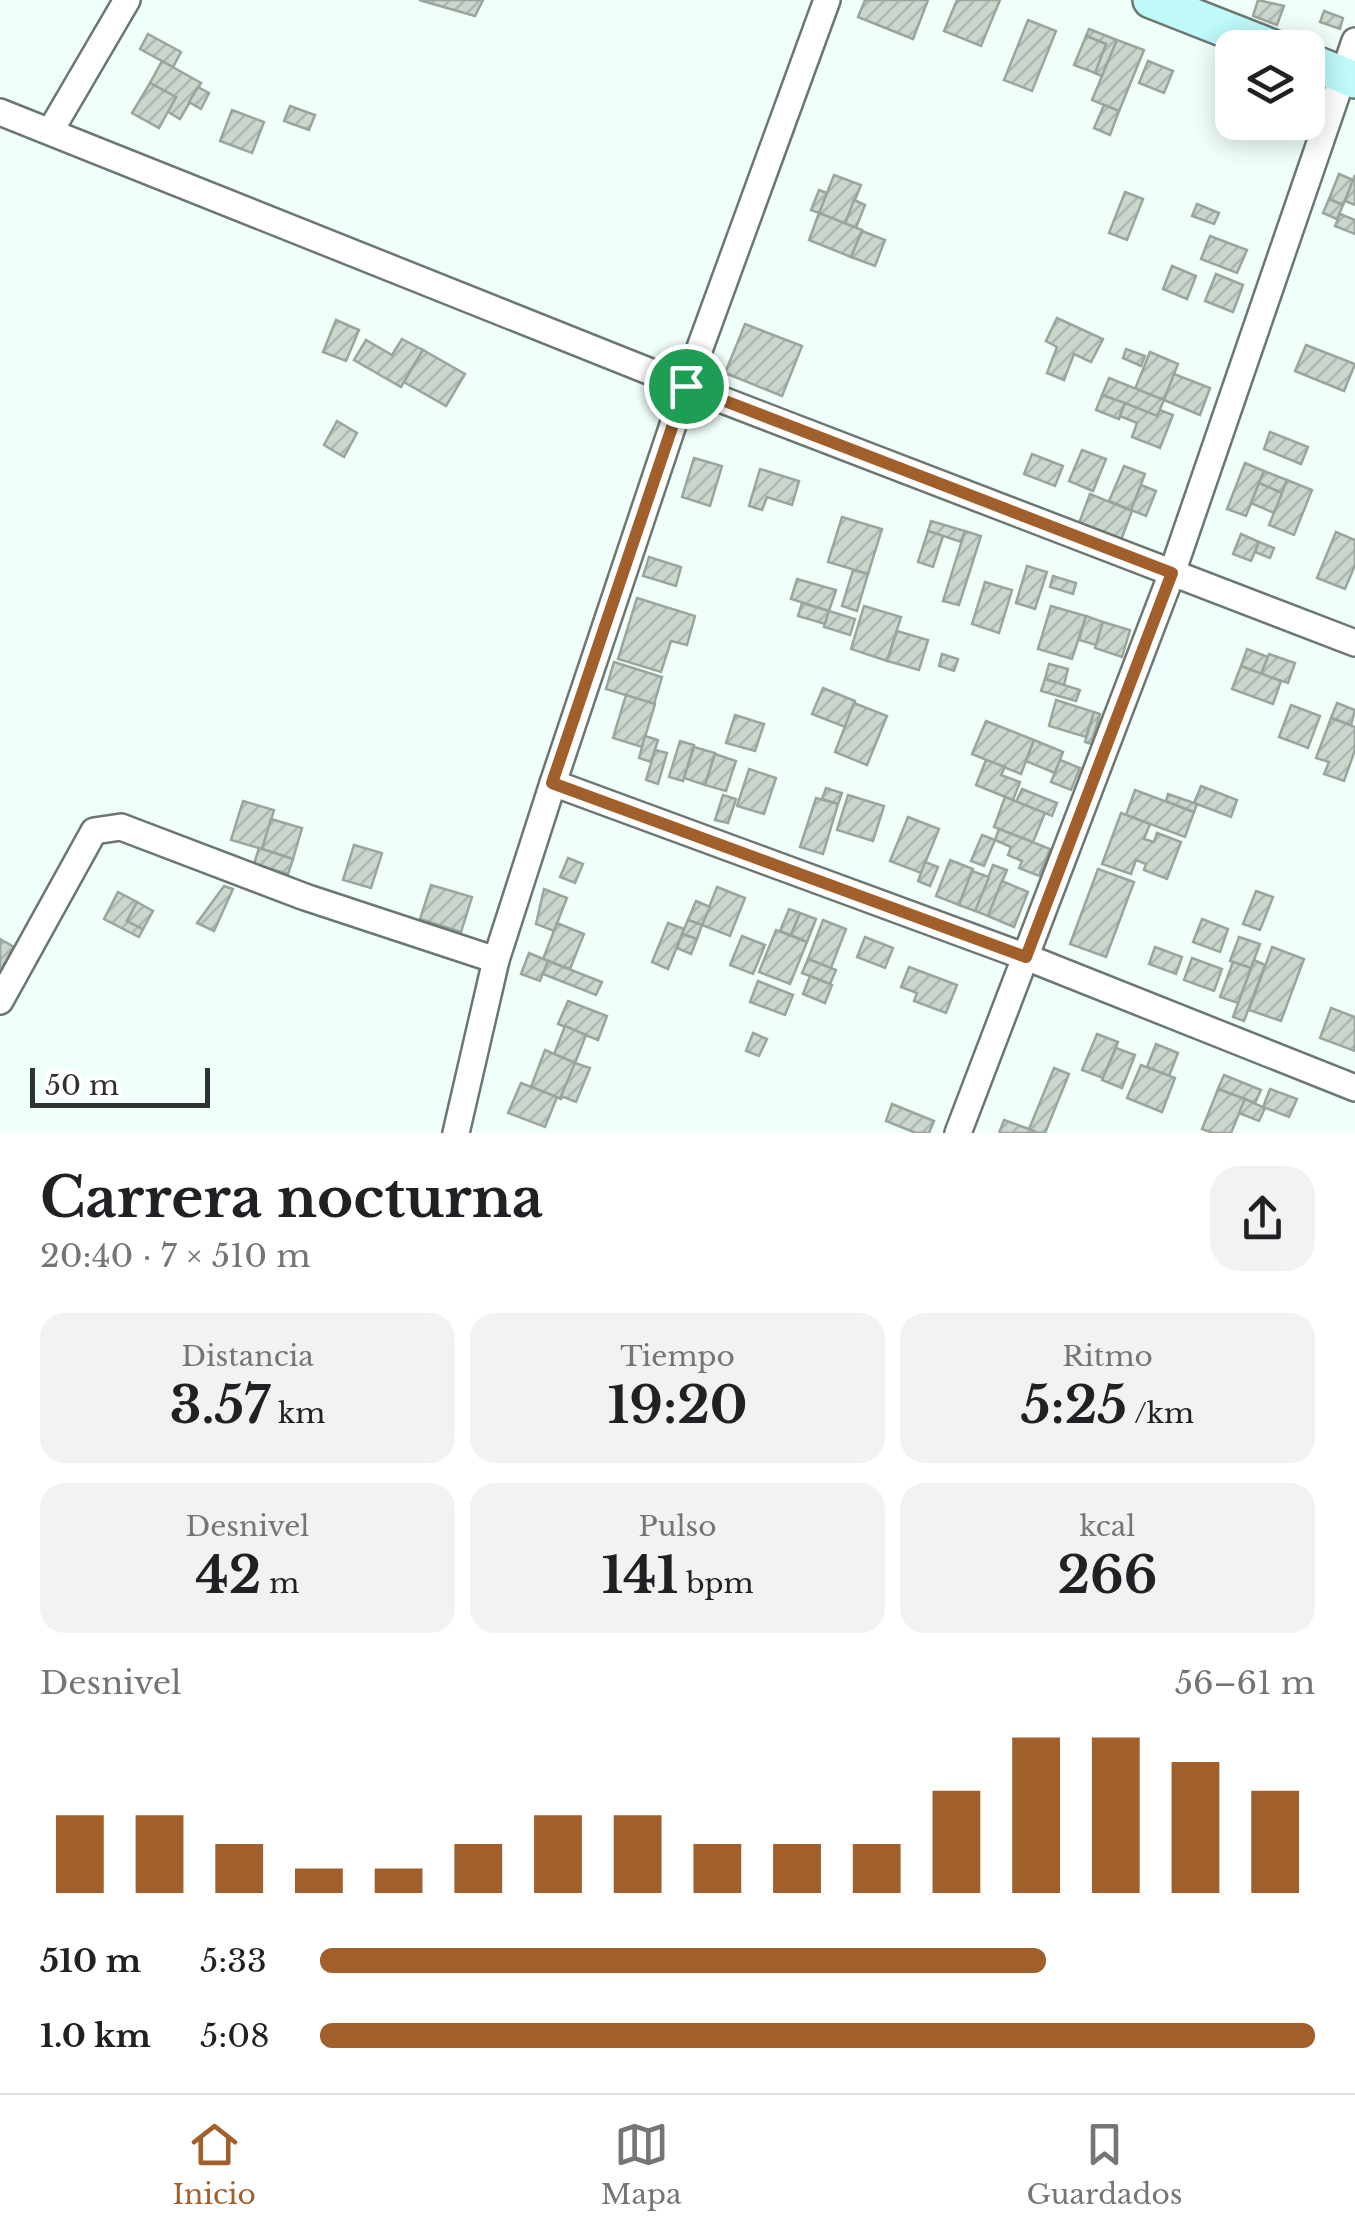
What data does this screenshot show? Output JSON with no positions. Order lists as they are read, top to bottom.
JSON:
{
  "scale_bar": "50 m",
  "page": {
    "scale": "50 m",
    "heading": ["Carrera nocturna", "20:40 · 7 × 510 m"],
    "stats": [
      ["Distancia", "3.57 km"],
      ["Tiempo", "19:20"],
      ["Ritmo", "5:25 /km"],
      ["Desnivel", "42 m"],
      ["Pulso", "141 bpm"],
      ["kcal", "266"]
    ],
    "chart": ["Desnivel", "56–61 m"],
    "list": [
      {
        "name": "510 m",
        "note": "5:33"
      },
      {
        "name": "1.0 km",
        "note": "5:08"
      }
    ],
    "tabs": ["Inicio", "Mapa", "Guardados"]
  }
}
